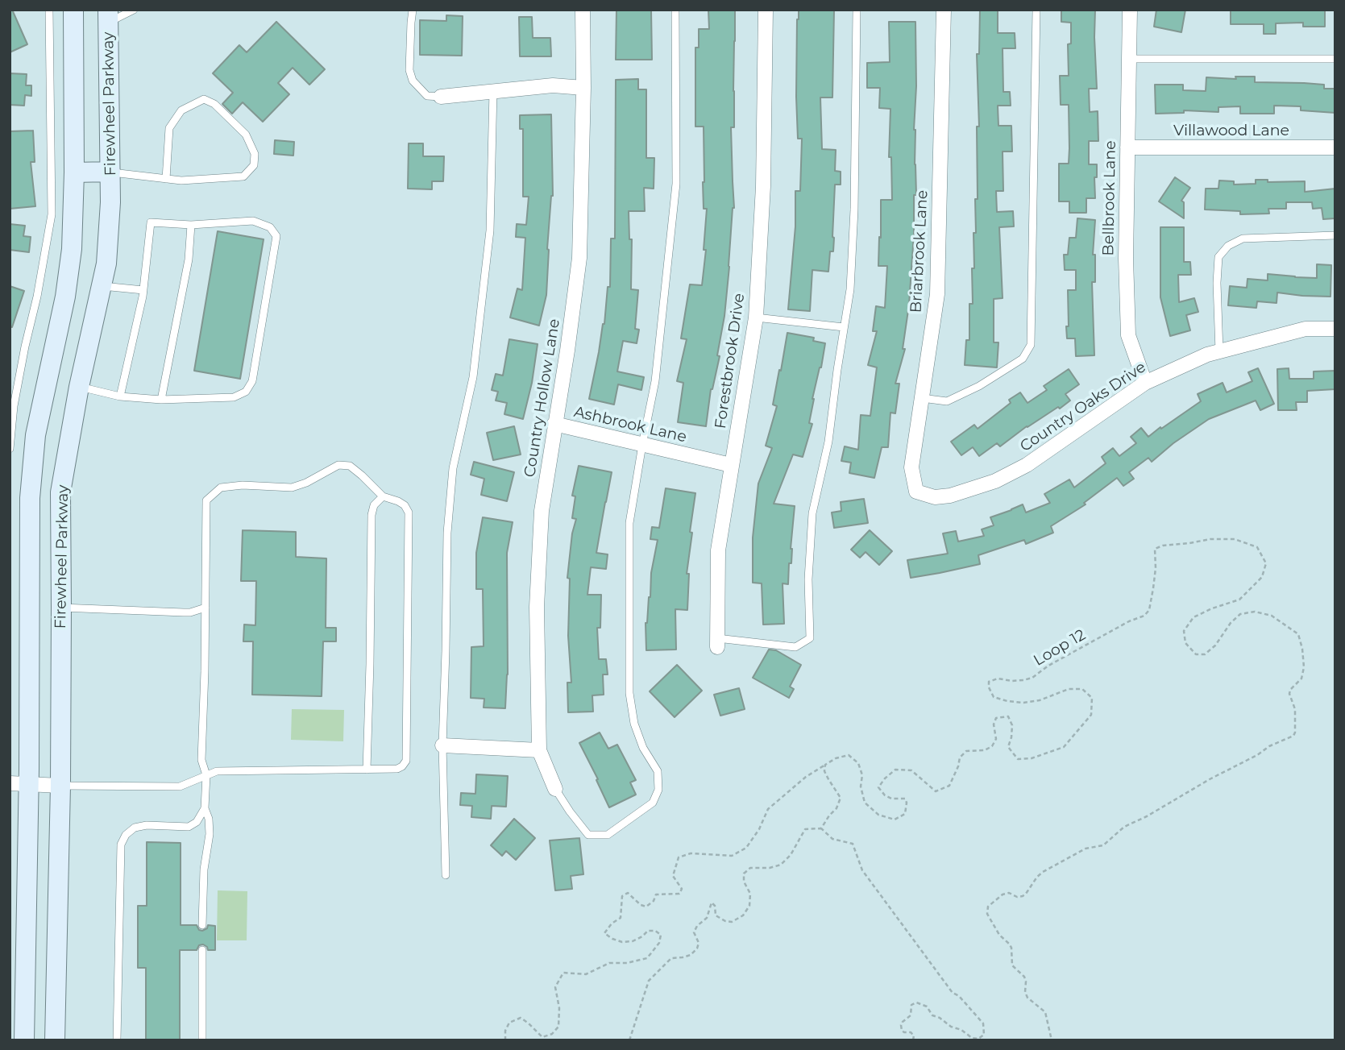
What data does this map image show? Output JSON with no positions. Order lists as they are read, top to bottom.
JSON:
{
  "streets": {
    "main road": ["Firewheel Parkway"],
    "street": [
      "Villawood Lane",
      "Bellbrook Lane",
      "Briarbrook Lane",
      "Forestbrook Drive",
      "Country Hollow Lane",
      "Country Oaks Drive",
      "Ashbrook Lane"
    ],
    "path": ["Loop 12"]
  },
  "crossings": [
    ["Villawood Lane", "Bellbrook Lane"],
    ["Bellbrook Lane", "Country Oaks Drive"],
    ["Briarbrook Lane", "Country Oaks Drive"],
    ["Forestbrook Drive", "Ashbrook Lane"],
    ["Country Hollow Lane", "Ashbrook Lane"]
  ]
}
